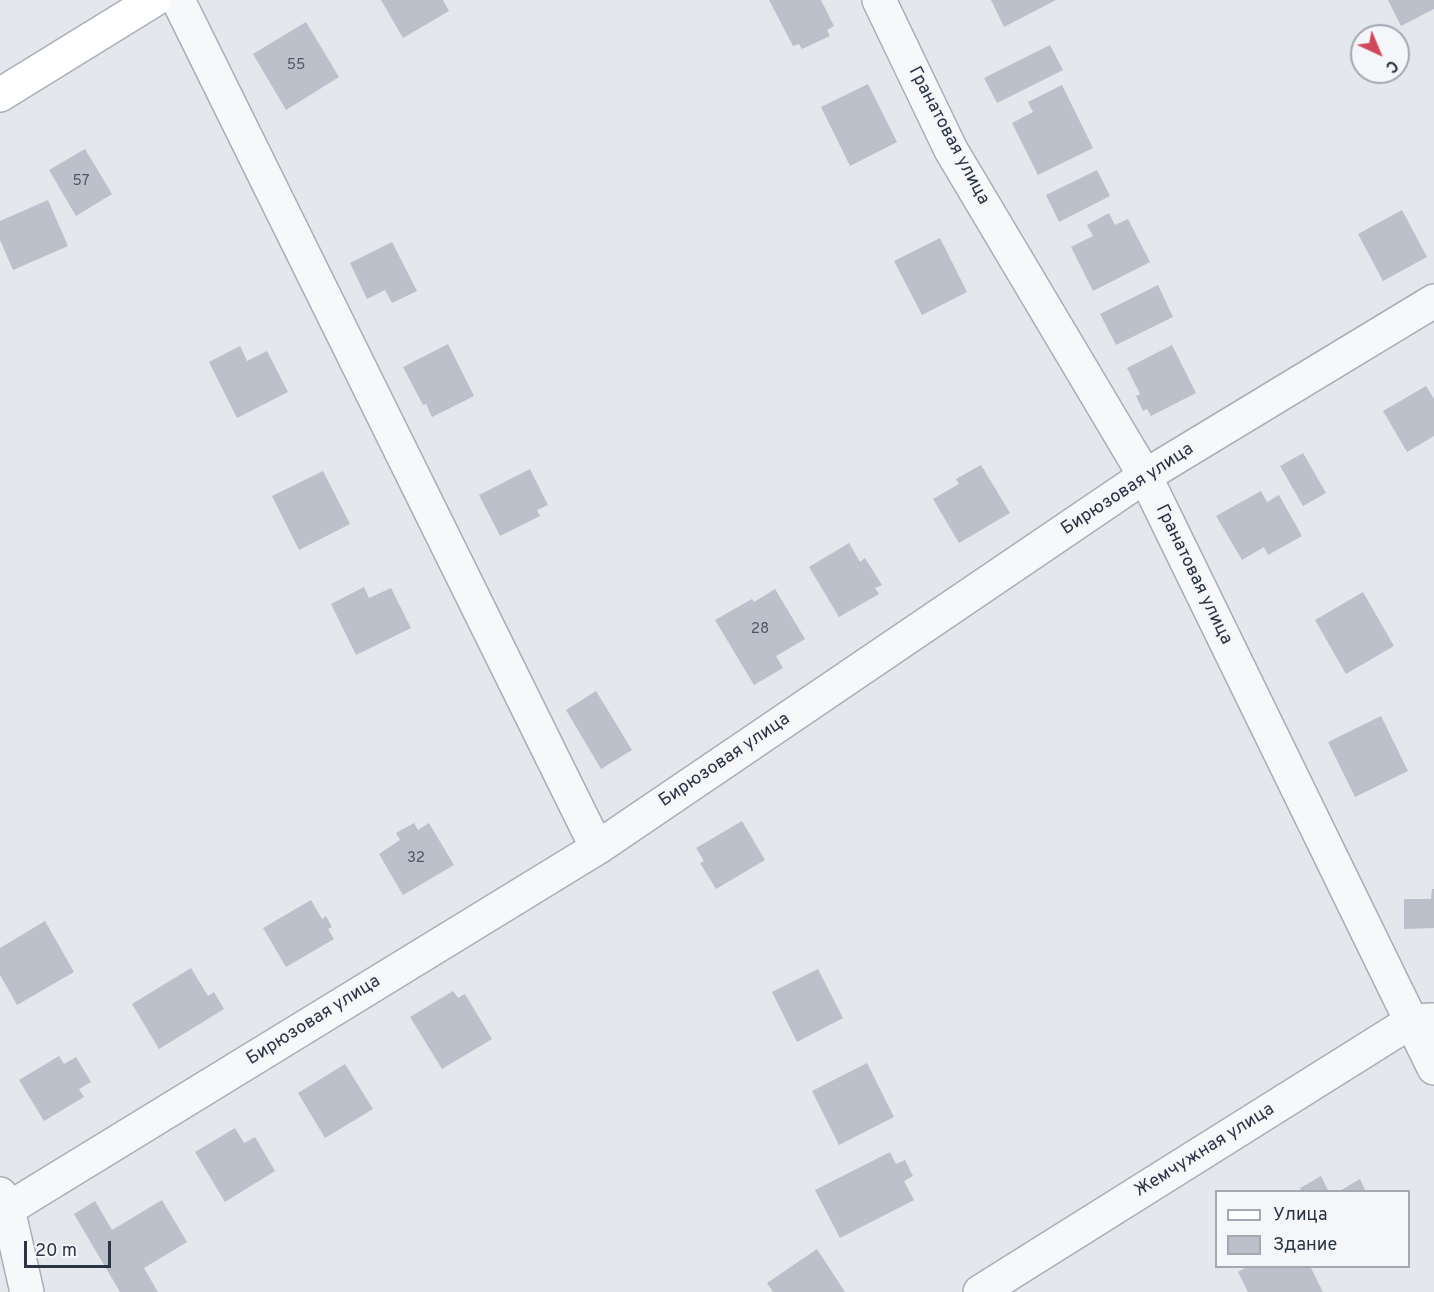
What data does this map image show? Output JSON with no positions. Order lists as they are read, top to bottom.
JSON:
{
  "streets": {
    "street": ["Гранатовая улица", "Бирюзовая улица", "Жемчужная улица"]
  },
  "crossings": [
    ["Гранатовая улица", "Бирюзовая улица"],
    ["Гранатовая улица", "Жемчужная улица"]
  ],
  "house_numbers": [
    "55",
    "57",
    "28",
    "32"
  ],
  "legend": ["Улица", "Здание"],
  "scale_bar": "20 m",
  "north": "bottom right"
}
